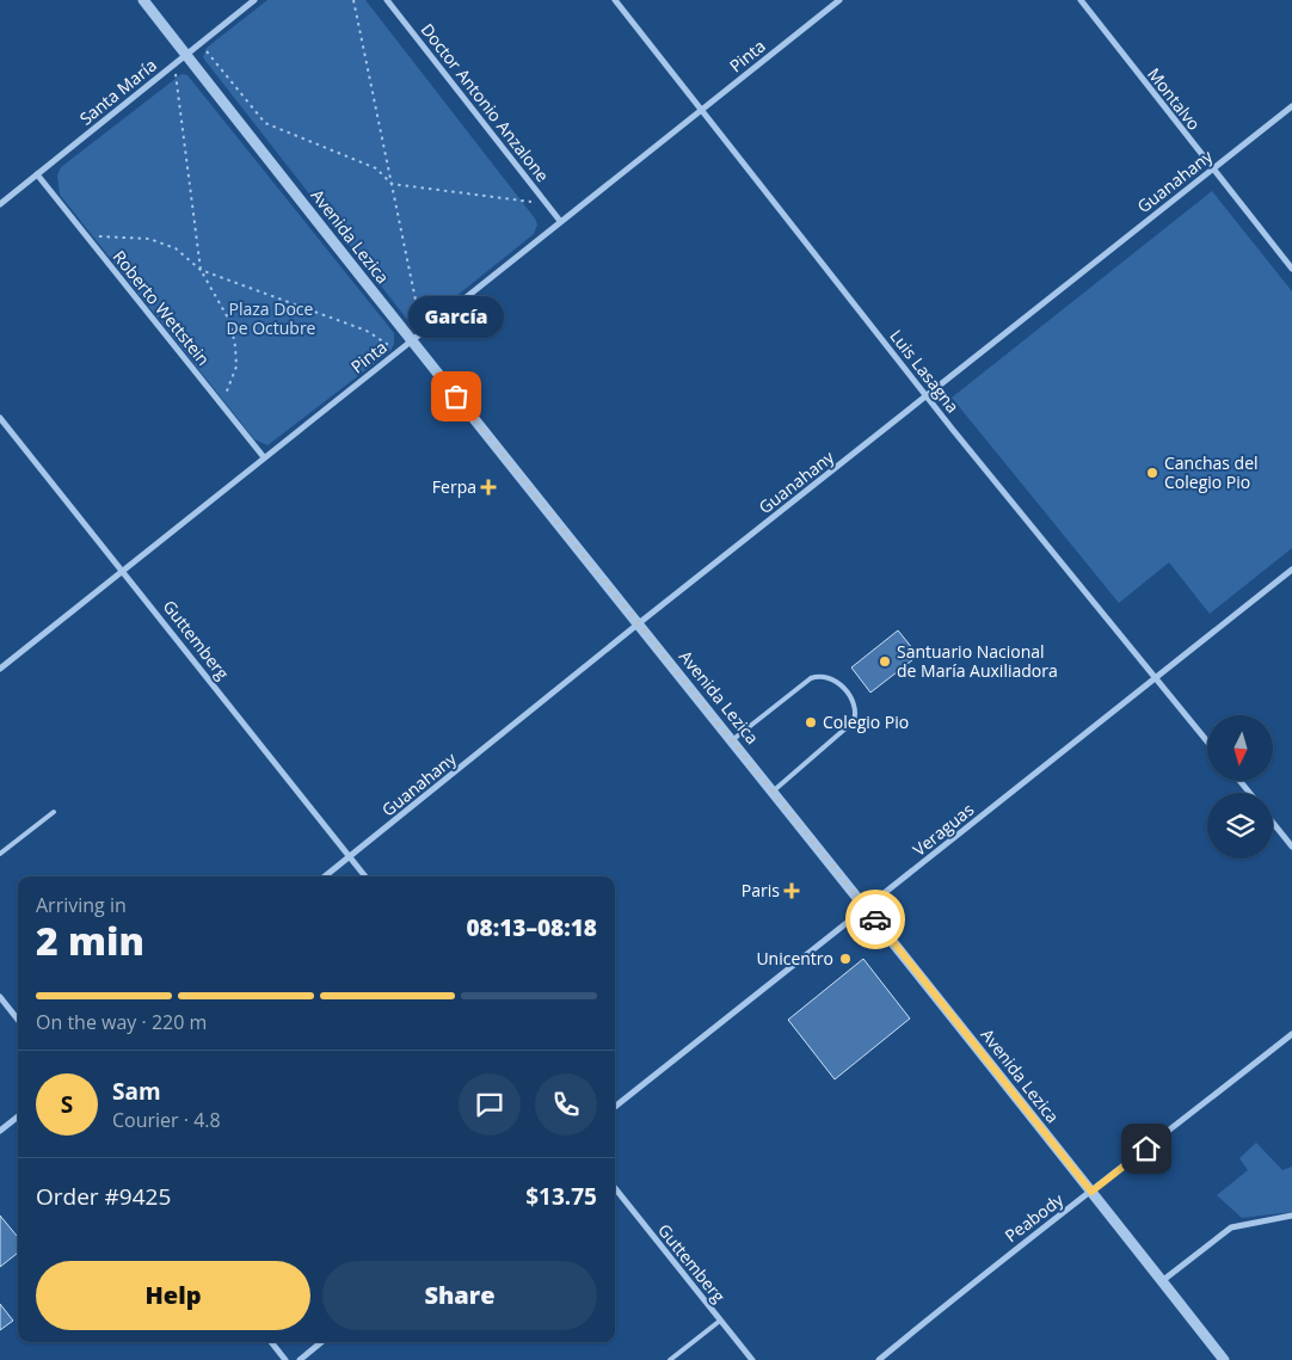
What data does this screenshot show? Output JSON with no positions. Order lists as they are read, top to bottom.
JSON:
{
  "streets": {
    "street": [
      "Pinta",
      "Santa María",
      "Montalvo",
      "Doctor Antonio Anzalone",
      "Guanahany",
      "Avenida Lezica",
      "Roberto Wettstein",
      "Luis Lasagna",
      "Guttemberg",
      "Veraguas",
      "Peabody"
    ]
  },
  "crossings": [
    ["Pinta", "Doctor Antonio Anzalone"],
    ["Pinta", "Avenida Lezica"],
    ["Pinta", "Roberto Wettstein"],
    ["Pinta", "Luis Lasagna"],
    ["Pinta", "Guttemberg"],
    ["Santa María", "Avenida Lezica"],
    ["Santa María", "Roberto Wettstein"],
    ["Montalvo", "Guanahany"],
    ["Guanahany", "Avenida Lezica"],
    ["Guanahany", "Luis Lasagna"],
    ["Guanahany", "Guttemberg"],
    ["Avenida Lezica", "Veraguas"],
    ["Avenida Lezica", "Peabody"],
    ["Luis Lasagna", "Veraguas"]
  ],
  "parks": ["Plaza Doce De Octubre"],
  "places": {
    "other": [
      "García",
      "Canchas del Colegio Pio",
      "Santuario Nacional de María Auxiliadora",
      "Colegio Pio",
      "Unicentro"
    ],
    "health": ["Ferpa", "Paris"]
  },
  "north": "bottom",
  "page": {
    "bubble": "García",
    "heading": ["2 min", "Arriving in", "08:13–08:18"],
    "panel": [
      "Sam",
      "Courier · 4.8",
      "Order #9425",
      "$13.75"
    ],
    "bar": "On the way · 220 m",
    "round": "S",
    "buttons": ["Help", "Share"]
  }
}
